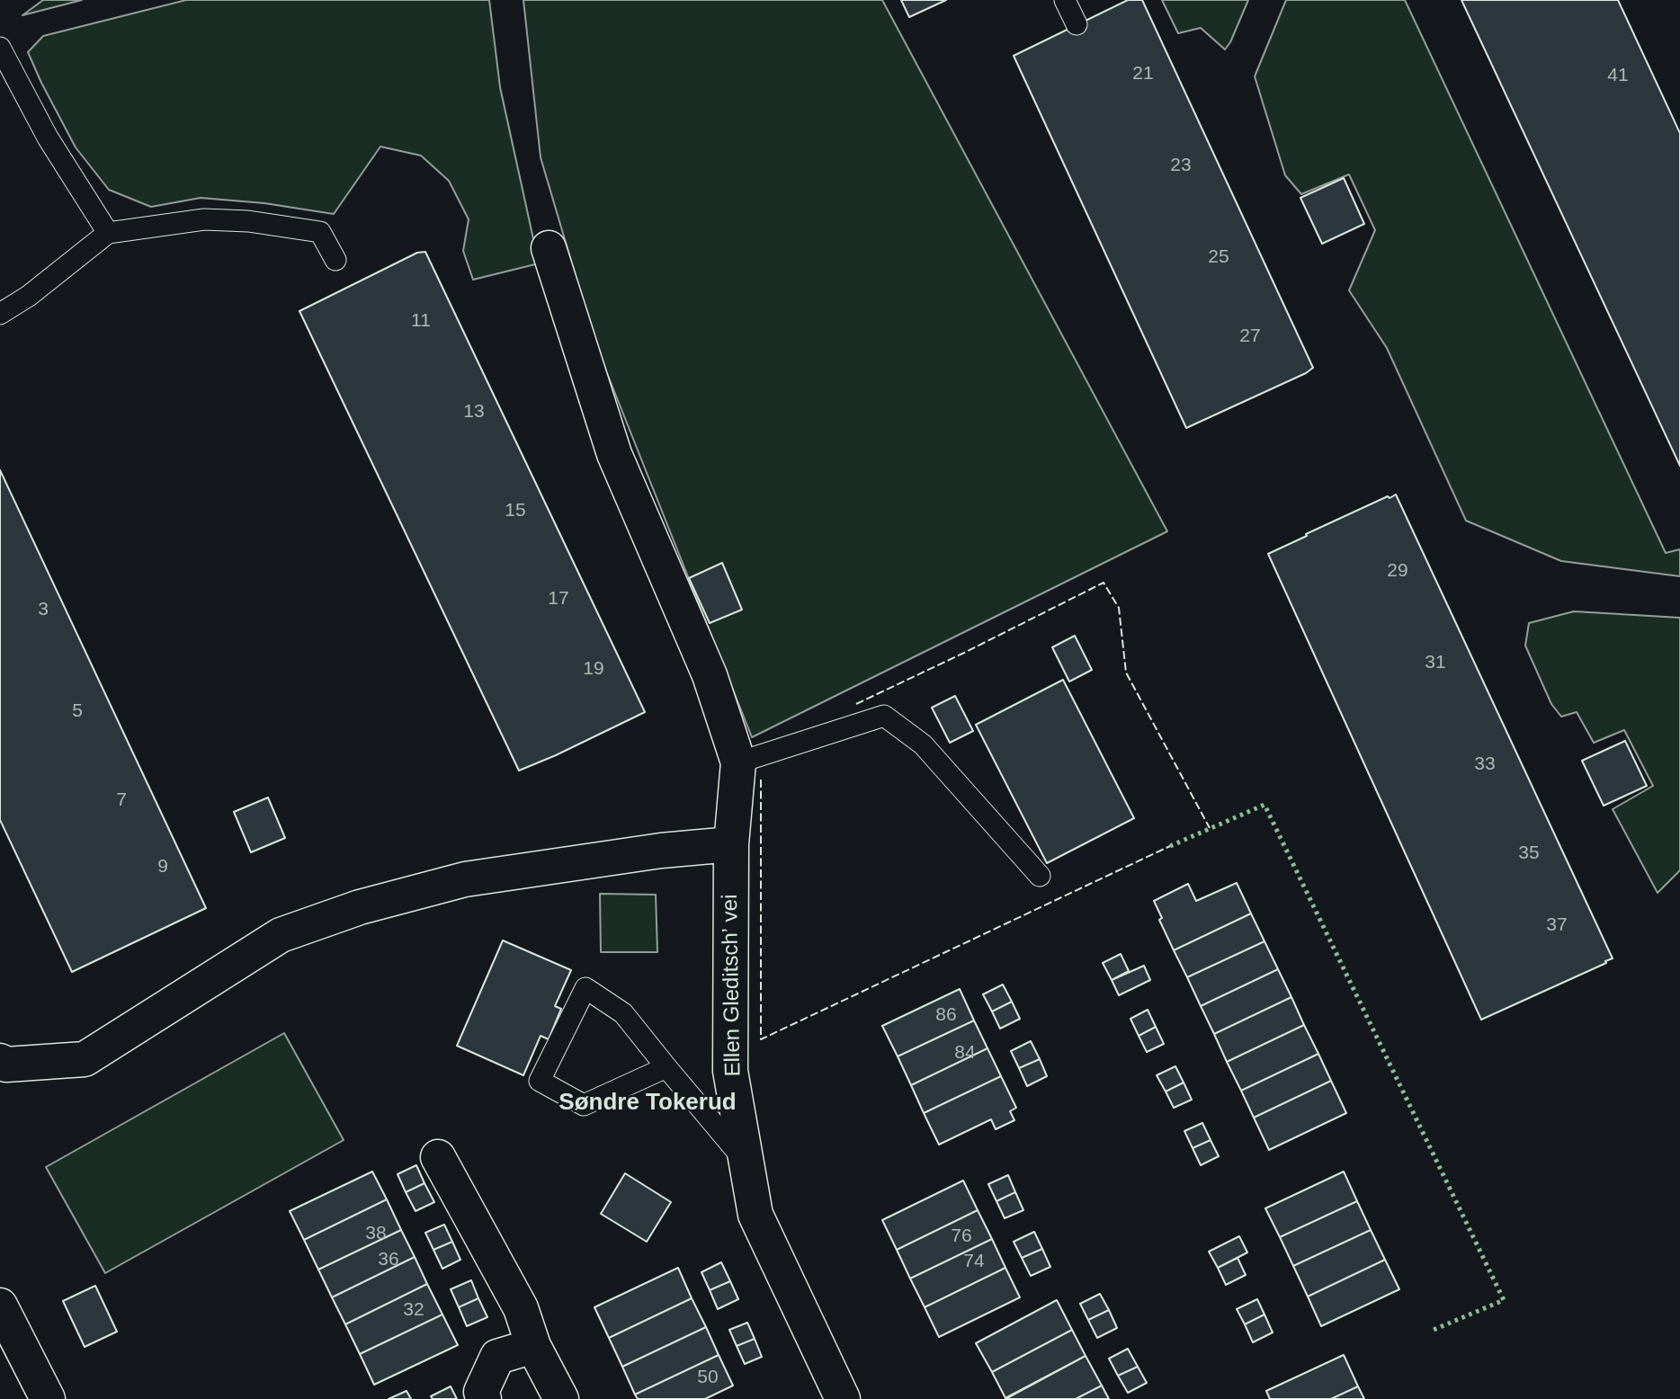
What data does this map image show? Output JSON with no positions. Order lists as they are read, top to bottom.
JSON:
{
  "streets": {
    "street": ["Ellen Gleditsch’ vei"]
  },
  "districts": ["Søndre Tokerud"],
  "house_numbers": [
    "21",
    "41",
    "23",
    "25",
    "11",
    "27",
    "13",
    "15",
    "29",
    "17",
    "3",
    "31",
    "19",
    "5",
    "33",
    "7",
    "35",
    "9",
    "37",
    "86",
    "84",
    "38",
    "76",
    "36",
    "74",
    "32",
    "50"
  ]
}
